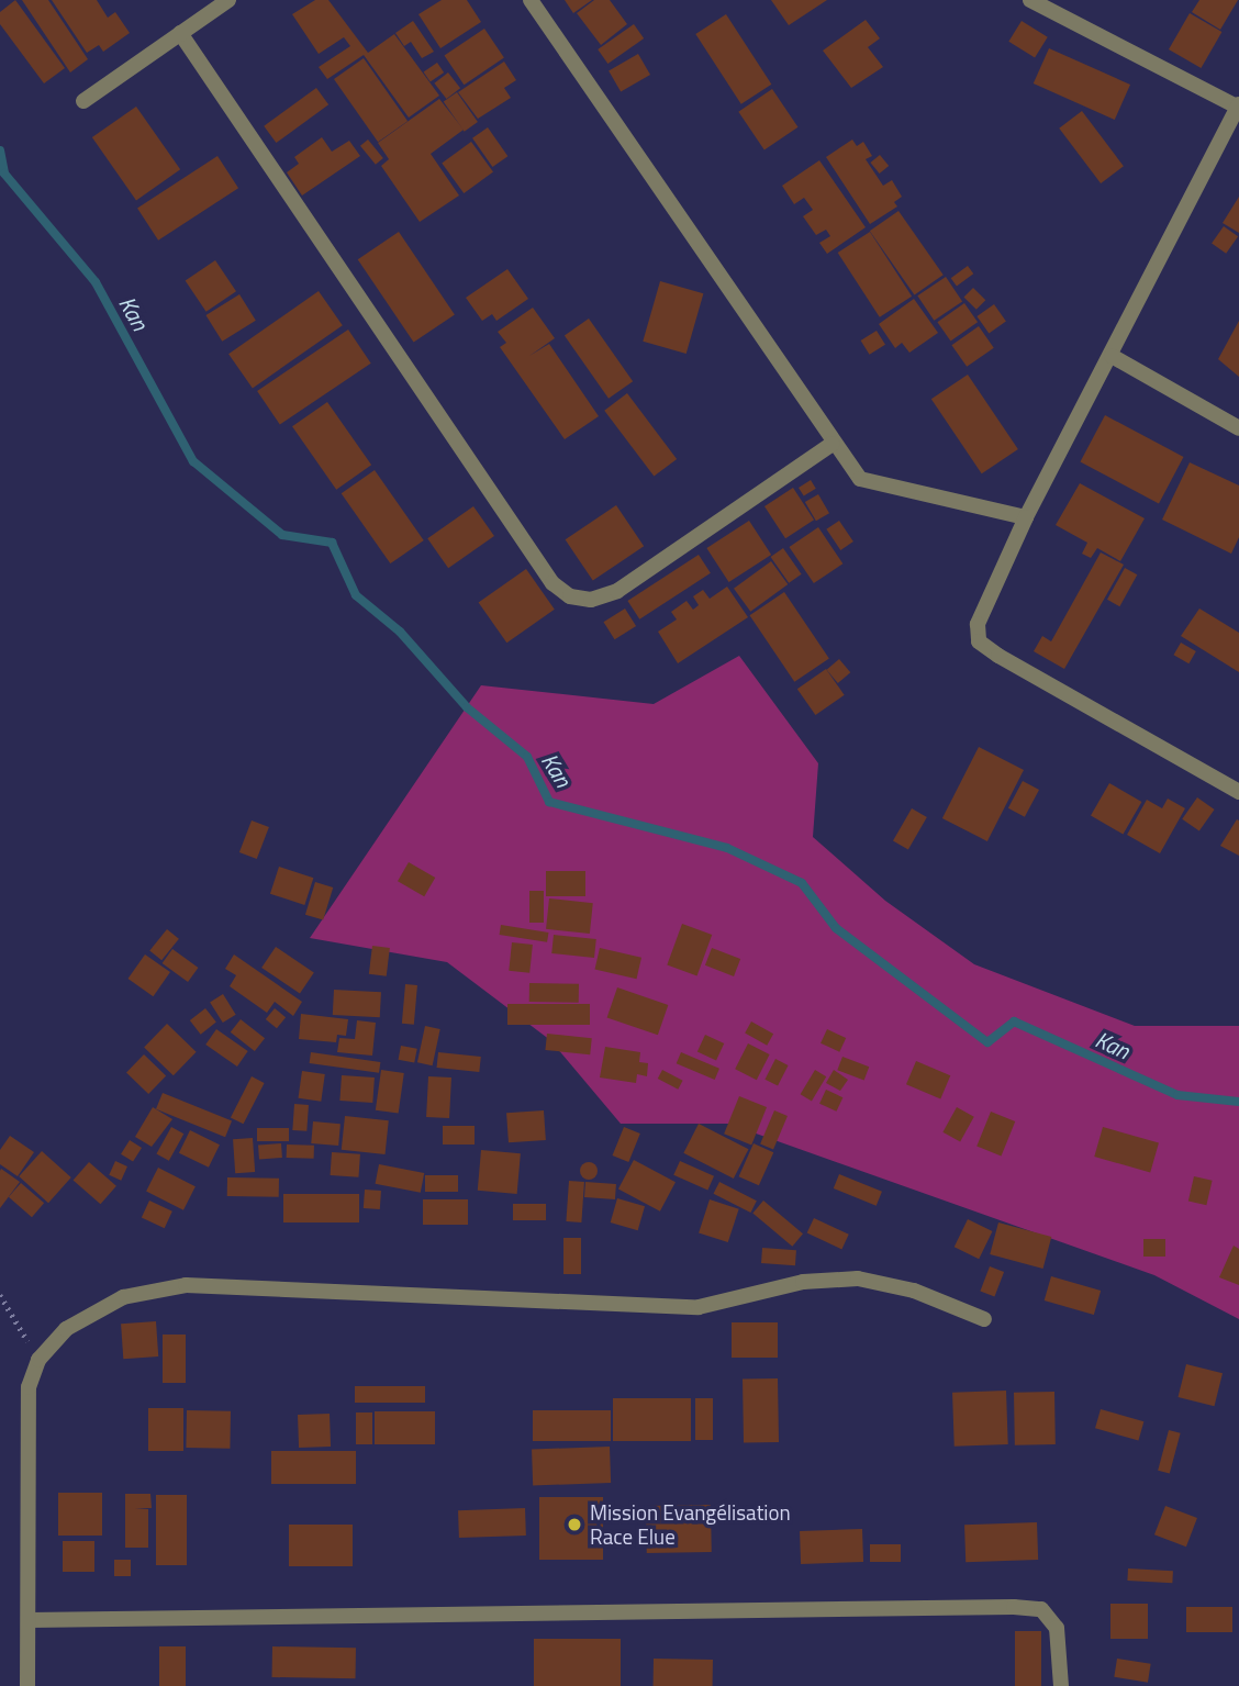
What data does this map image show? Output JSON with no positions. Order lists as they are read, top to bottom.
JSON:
{
  "water": ["Kan"],
  "places": ["Mission Evangélisation Race Elue"]
}
